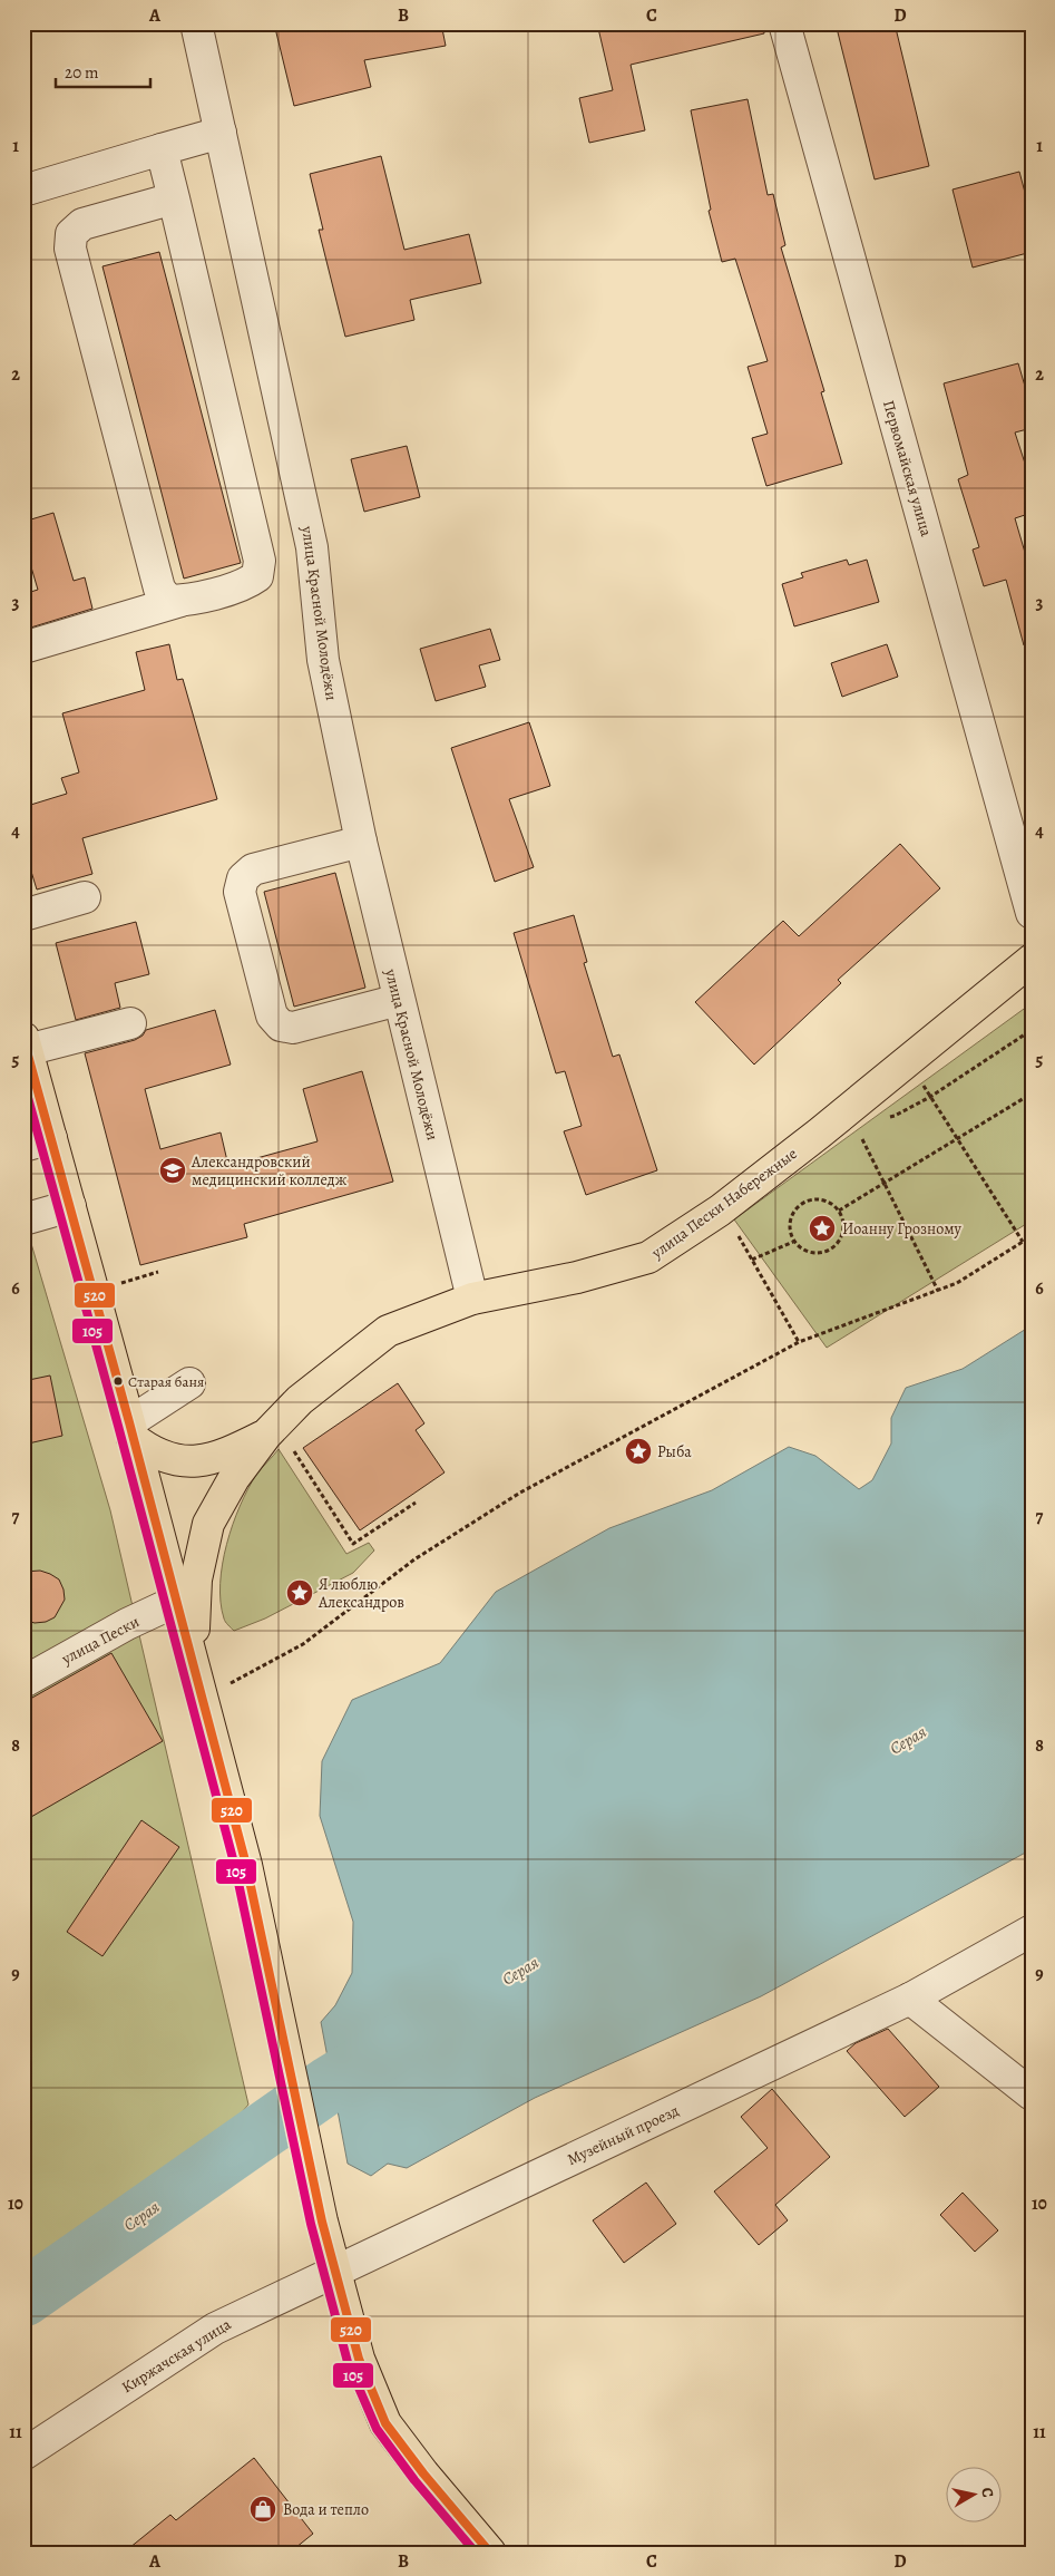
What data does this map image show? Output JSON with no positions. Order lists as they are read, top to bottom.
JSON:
{
  "streets": {
    "main road": ["улица Пески Набережные"],
    "street": [
      "Первомайская улица",
      "улица Красной Молодёжи",
      "улица Пески",
      "Музейный проезд",
      "Киржачская улица"
    ]
  },
  "crossings": [
    ["улица Красной Молодёжи", "улица Пески Набережные"],
    ["Музейный проезд", "Киржачская улица"]
  ],
  "water": ["Серая"],
  "places": {
    "school or university": ["Александровский медицинский колледж"],
    "place": ["Иоанну Грозному", "Рыба", "Я люблю Александров"],
    "other": ["Старая баня"],
    "shop": ["Вода и тепло"]
  },
  "lines": ["transit line 520", "transit line 105"],
  "scale_bar": "20 m",
  "north": "right",
  "grid": {
    "columns": [
      "A",
      "B",
      "C",
      "D"
    ],
    "rows": [
      "1",
      "2",
      "3",
      "4",
      "5",
      "6",
      "7",
      "8",
      "9",
      "10",
      "11"
    ]
  }
}
